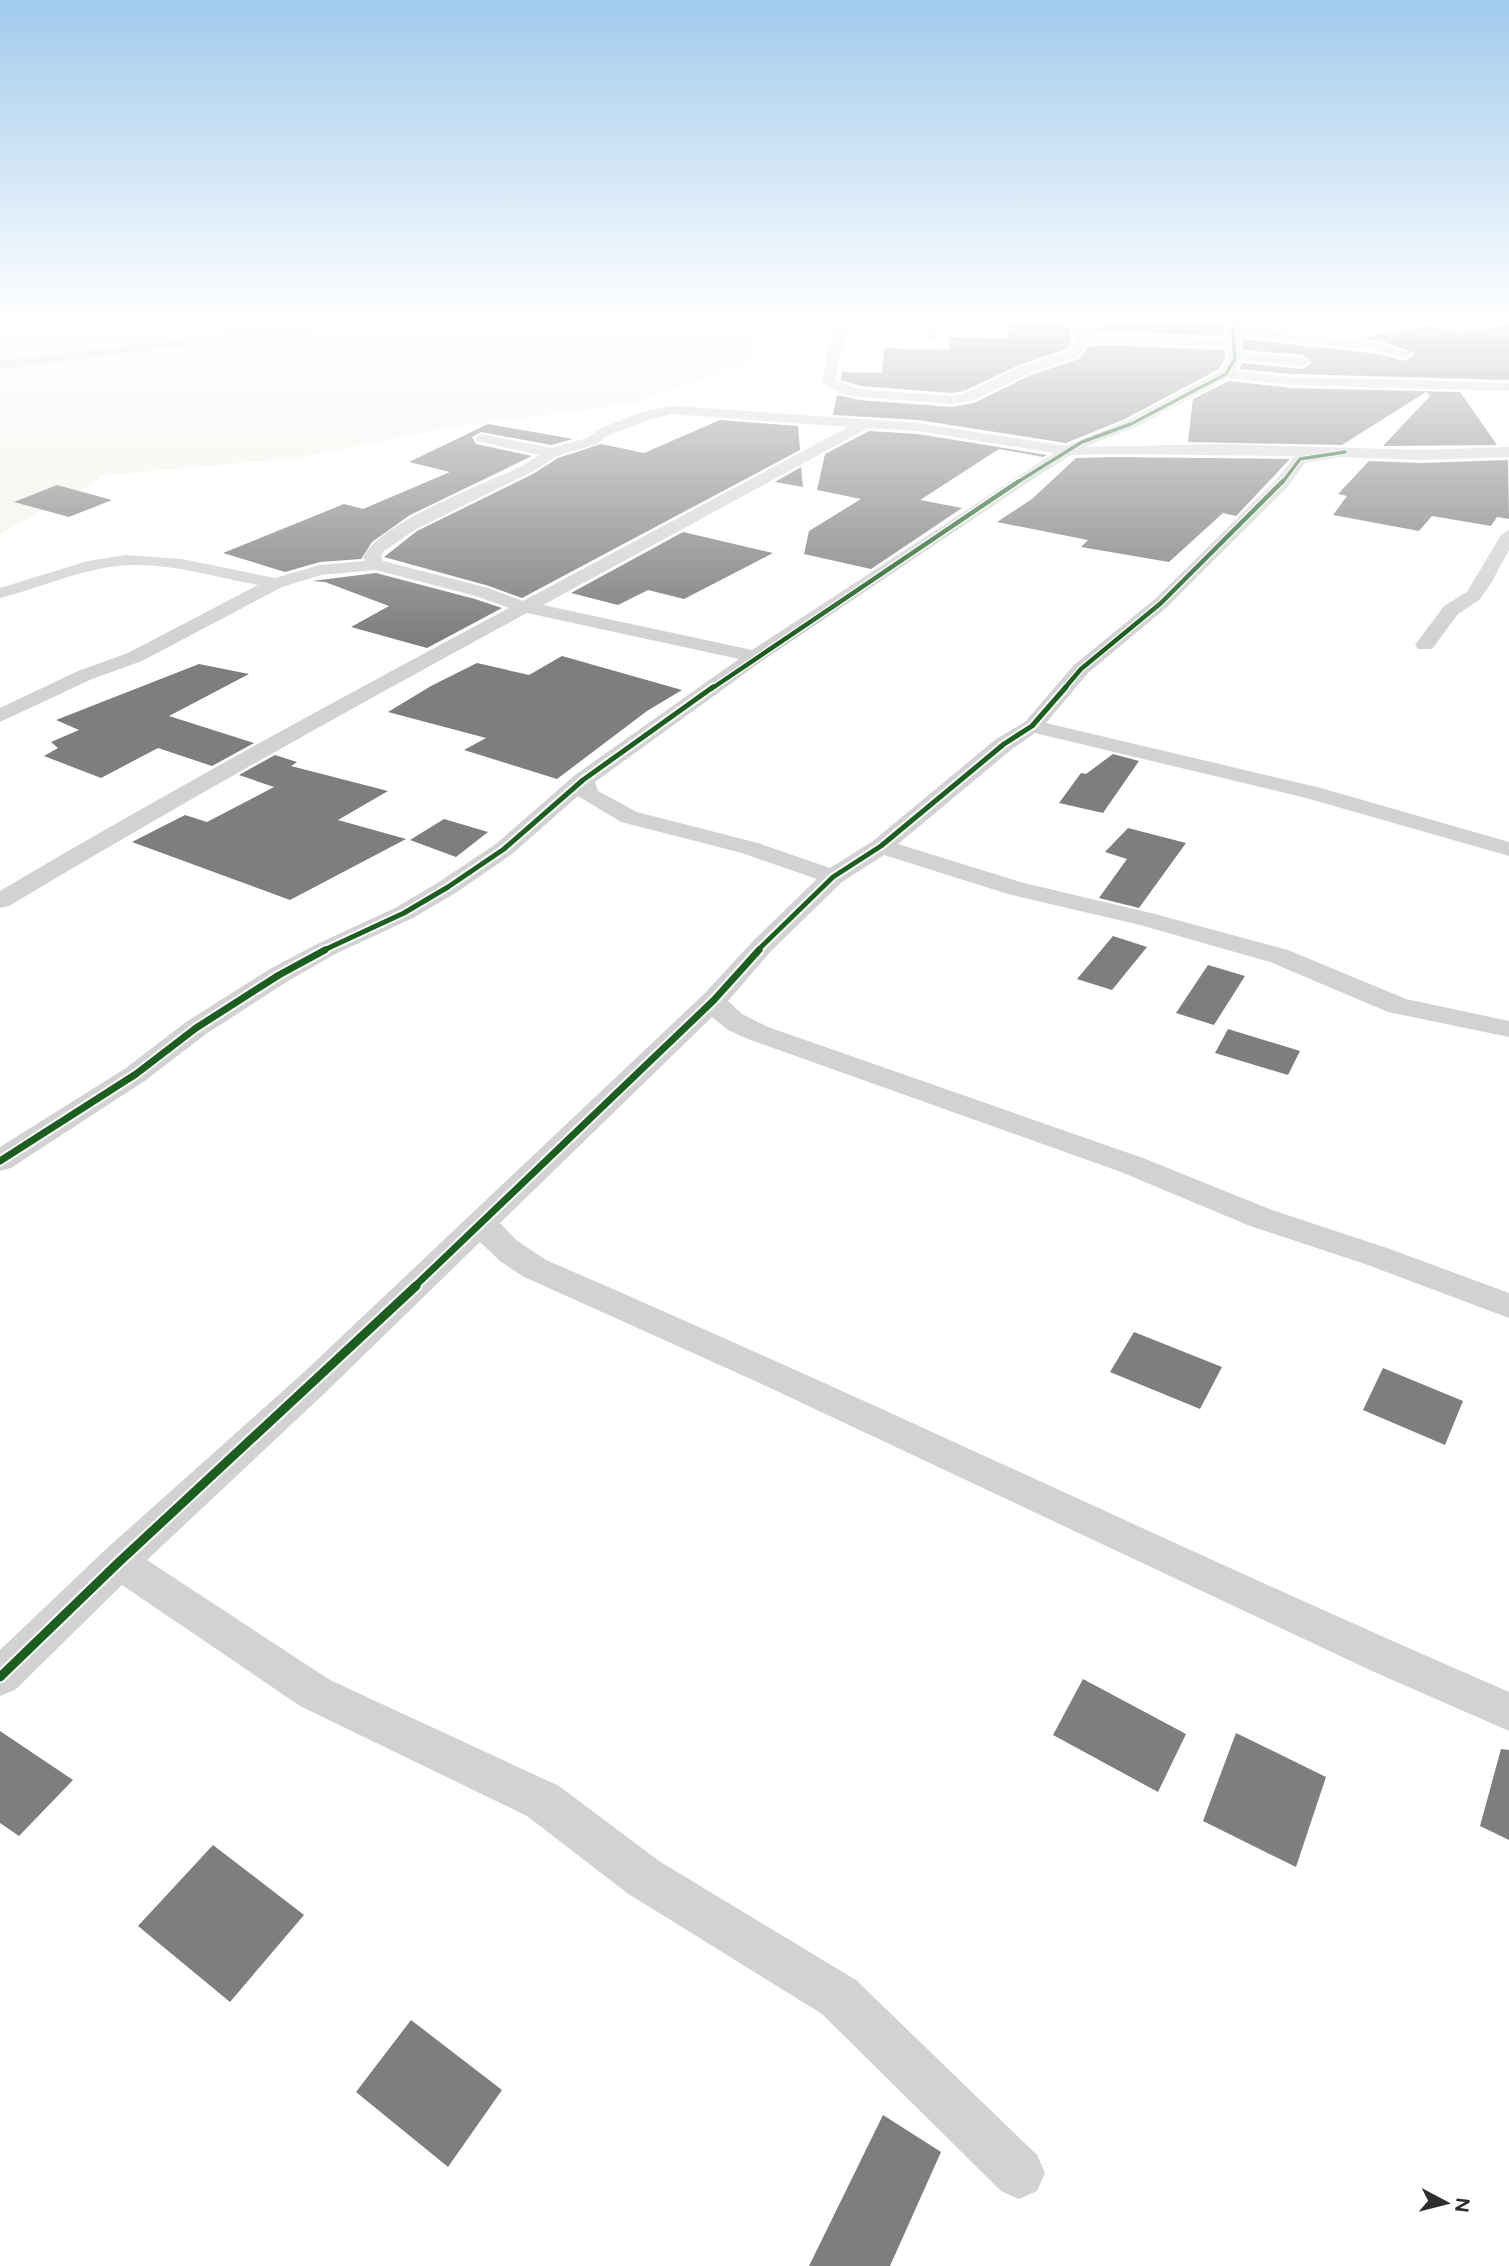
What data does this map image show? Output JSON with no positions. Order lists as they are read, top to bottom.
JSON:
{
  "north": "right"
}
